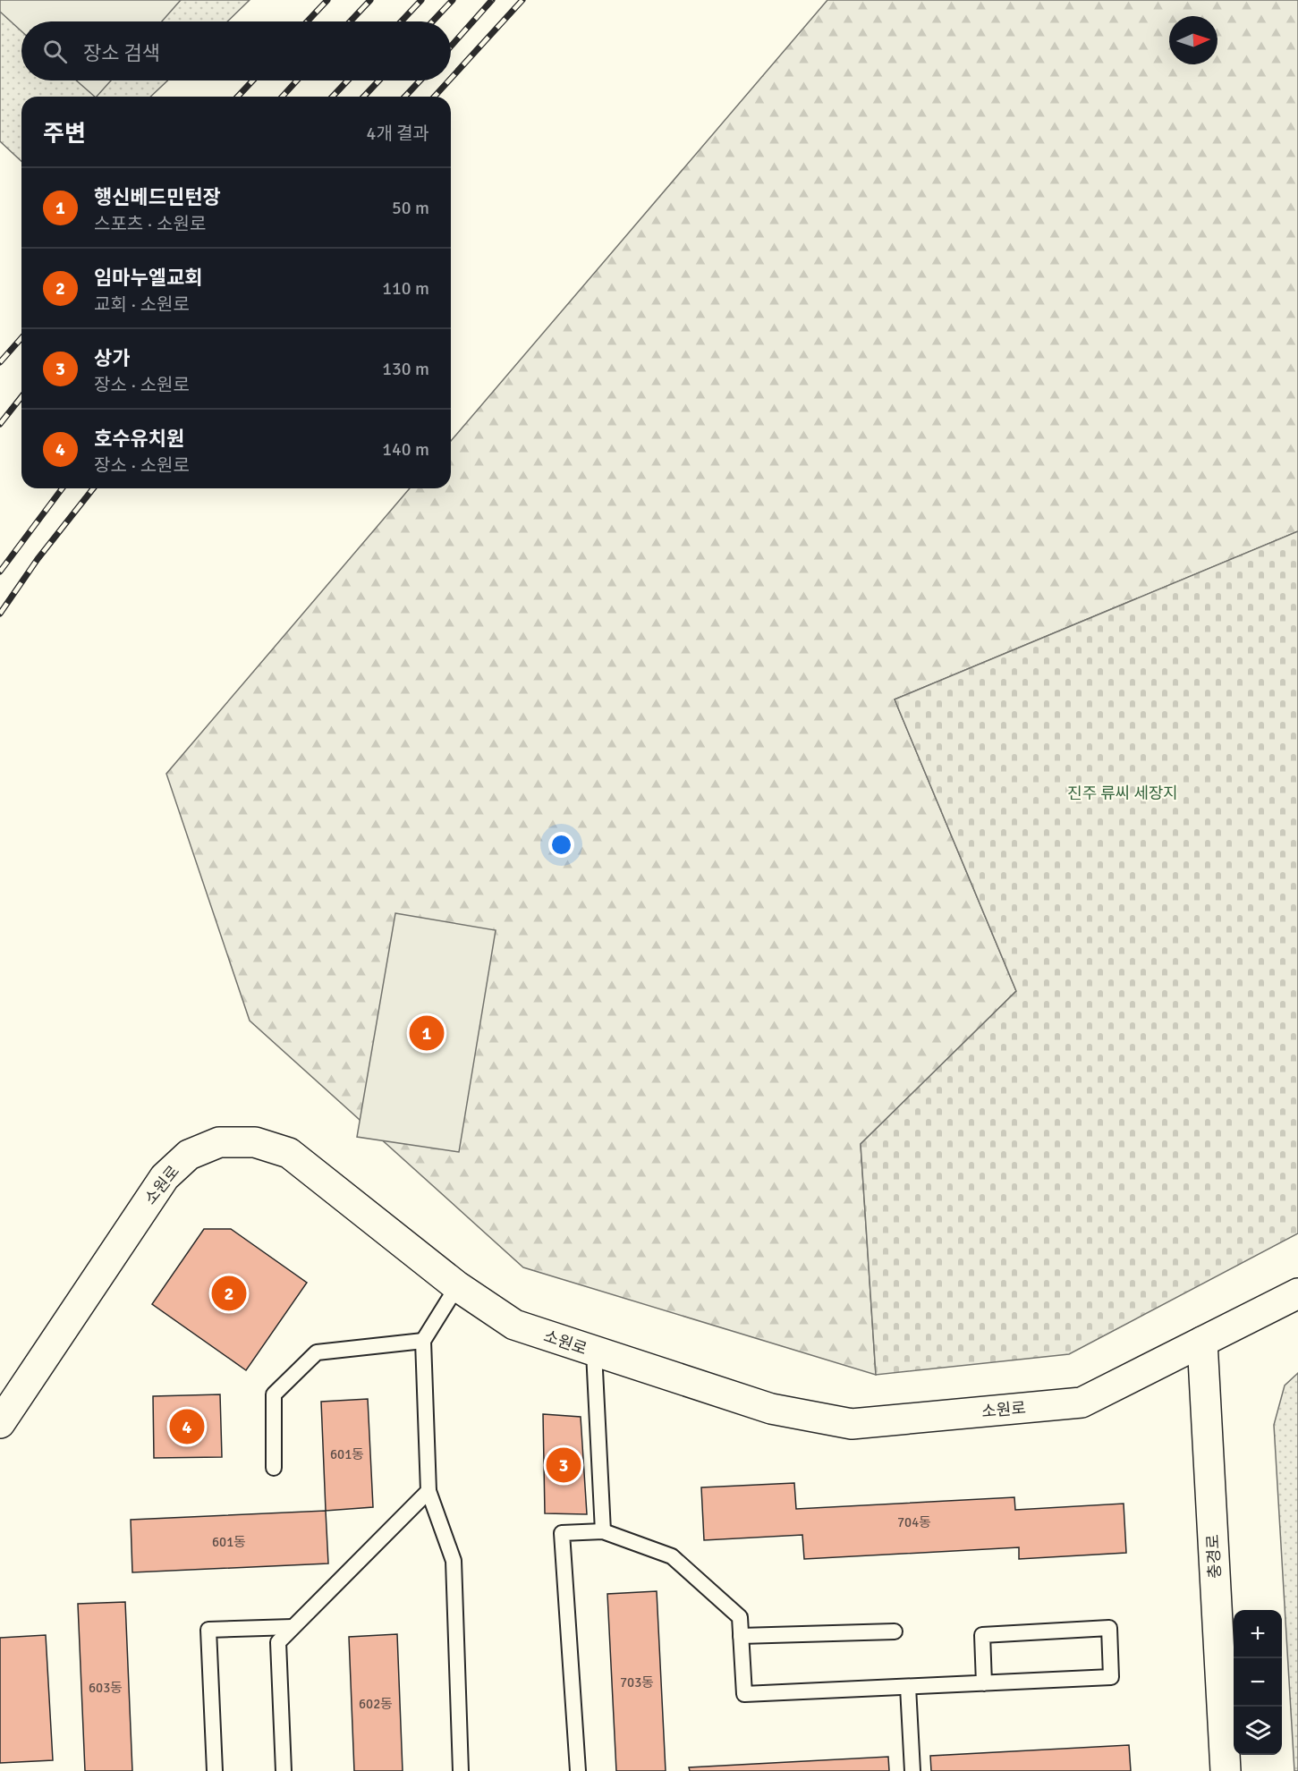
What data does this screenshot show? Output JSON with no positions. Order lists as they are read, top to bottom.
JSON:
{
  "streets": {
    "main road": ["소원로", "충경로"]
  },
  "crossings": [
    ["소원로", "충경로"]
  ],
  "parks": ["진주 류씨 세장지"],
  "house_numbers": [
    "601동",
    "704동",
    "601동",
    "703동",
    "603동",
    "602동"
  ],
  "north": "right",
  "page": {
    "search": "장소 검색",
    "heading": ["주변", "4개 결과"],
    "list": [
      {
        "mark": "1",
        "name": "행신베드민턴장",
        "note": "스포츠 · 소원로",
        "value": "50 m"
      },
      {
        "mark": "2",
        "name": "임마누엘교회",
        "note": "교회 · 소원로",
        "value": "110 m"
      },
      {
        "mark": "3",
        "name": "상가",
        "note": "장소 · 소원로",
        "value": "130 m"
      },
      {
        "mark": "4",
        "name": "호수유치원",
        "note": "장소 · 소원로",
        "value": "140 m"
      }
    ],
    "pins": [
      "1",
      "2",
      "4",
      "3"
    ],
    "map_buttons": ["+", "−"]
  }
}
